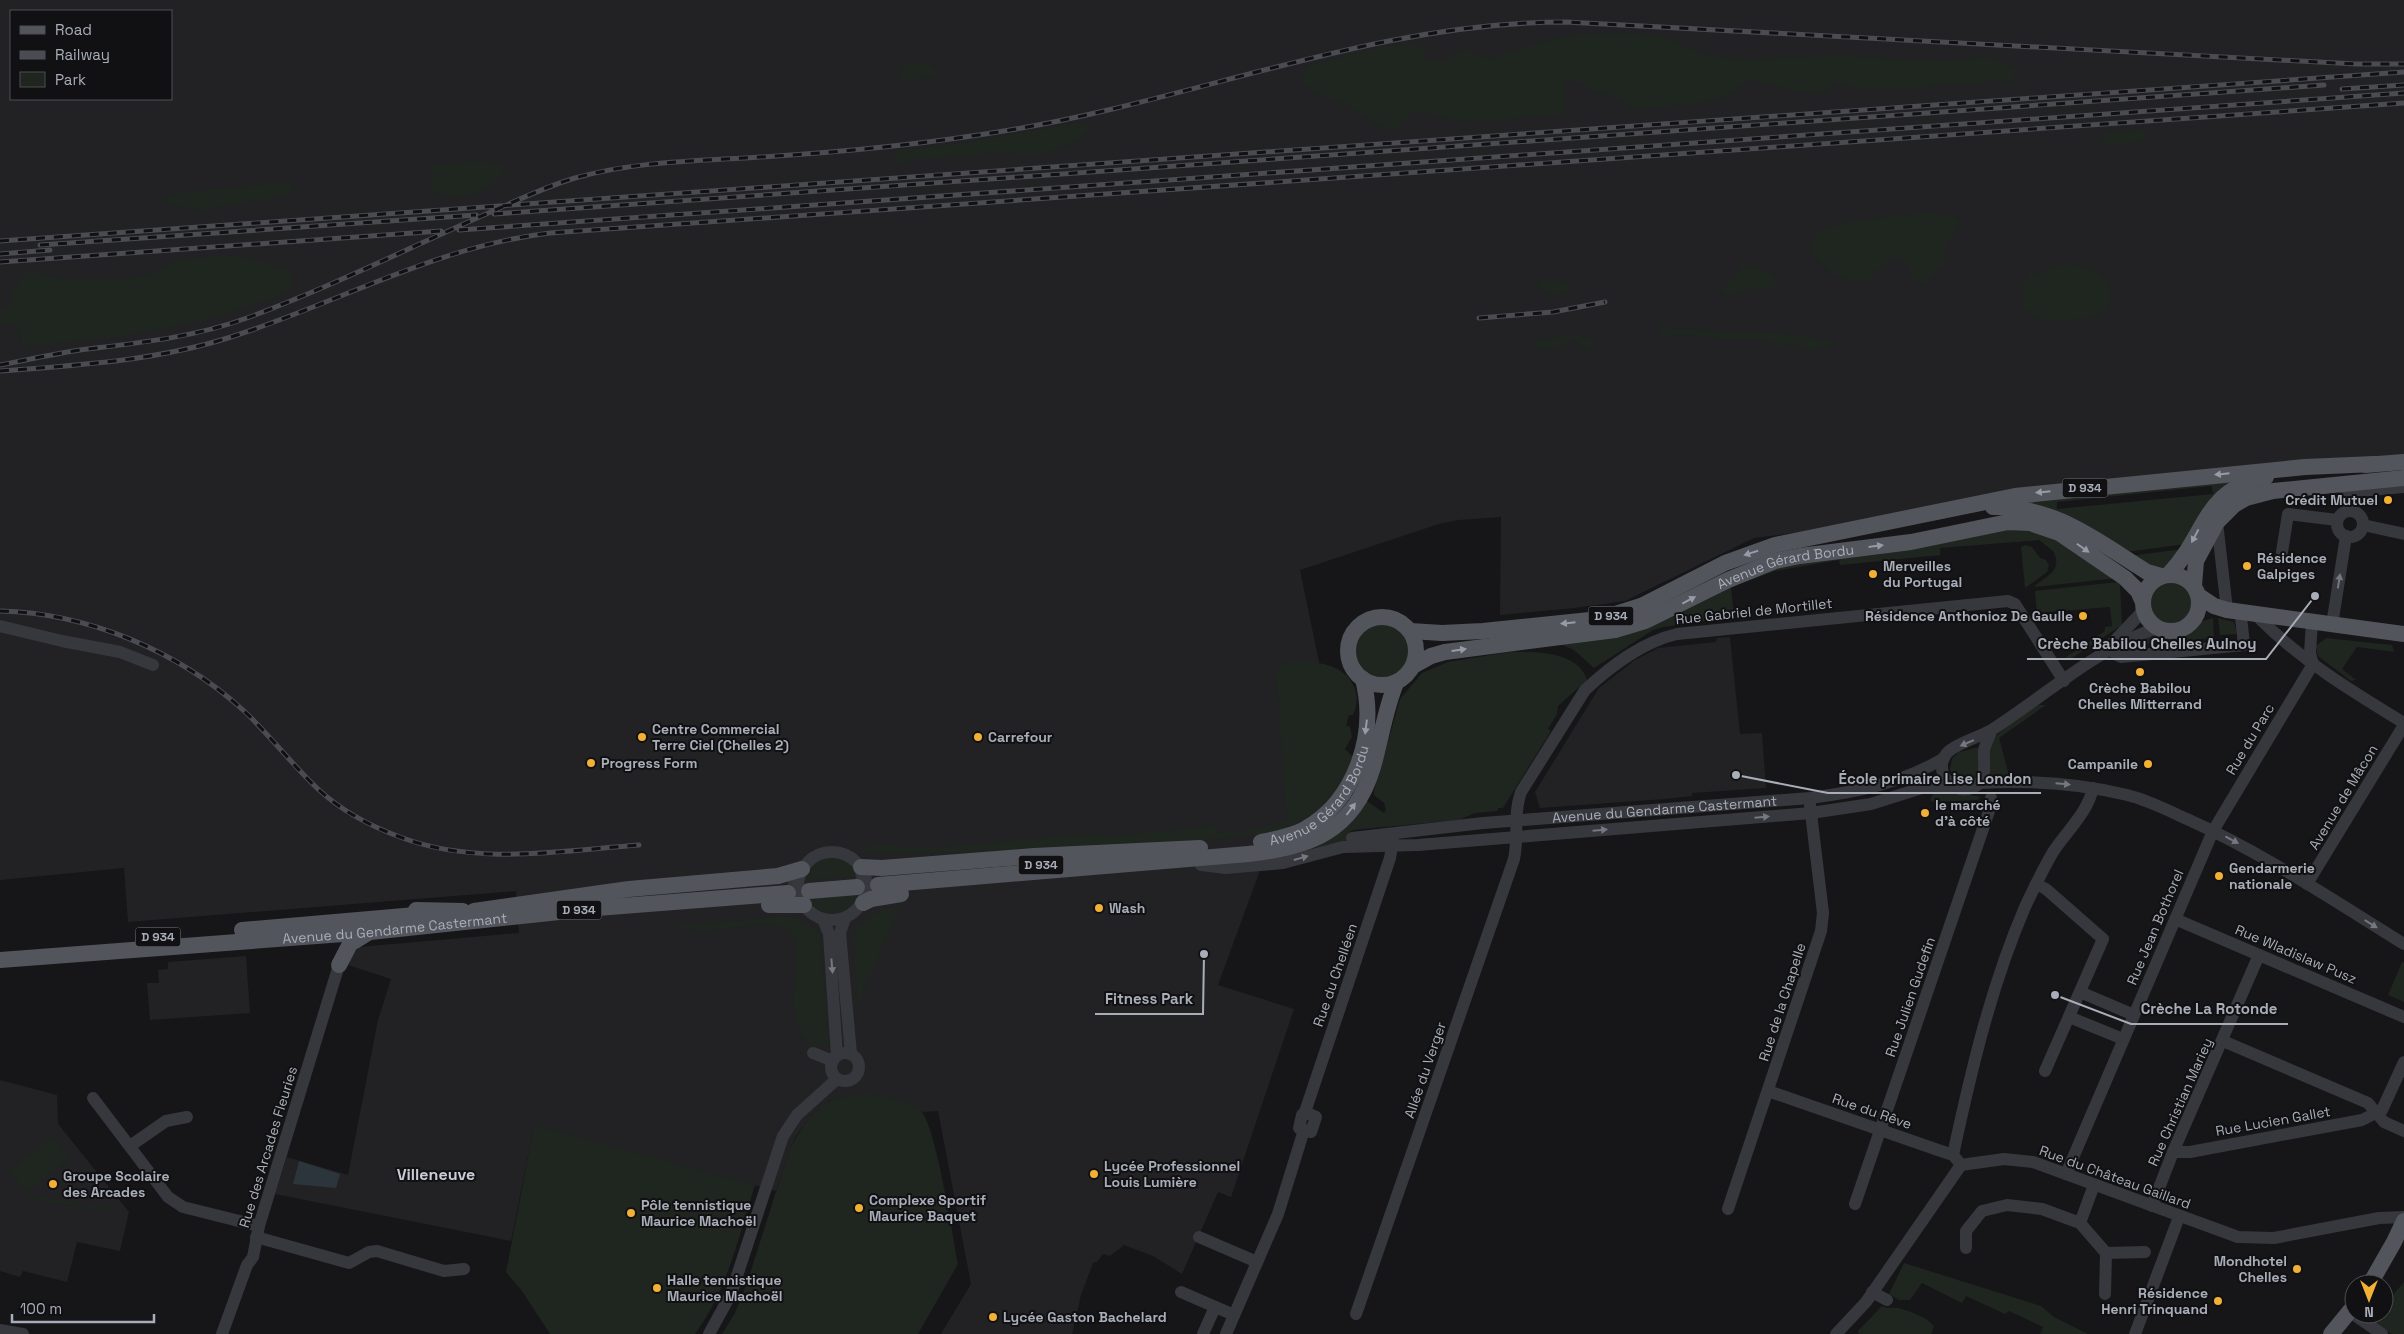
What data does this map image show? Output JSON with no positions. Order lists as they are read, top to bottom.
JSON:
{
  "streets": {
    "main road": ["D 934", "Avenue Gérard Bordu", "Avenue du Gendarme Castermant"],
    "street": [
      "Rue Gabriel de Mortillet",
      "Rue du Parc",
      "Avenue de Mâcon",
      "Rue Jean Bothorel",
      "Rue Wladislaw Pusz",
      "Rue du Chelléen",
      "Rue Julien Gudefin",
      "Rue de la Chapelle",
      "Allée du Verger",
      "Rue Christian Mariey",
      "Rue du Rêve",
      "Rue Lucien Gallet",
      "Rue des Arcades Fleuries",
      "Rue du Château Gaillard"
    ]
  },
  "crossings": [
    ["D 934", "Avenue Gérard Bordu"],
    ["Rue Gabriel de Mortillet", "Avenue du Gendarme Castermant"],
    ["Rue Gabriel de Mortillet", "Allée du Verger"],
    ["Rue du Parc", "Rue Jean Bothorel"],
    ["Avenue du Gendarme Castermant", "Rue du Chelléen"],
    ["Avenue du Gendarme Castermant", "Rue de la Chapelle"],
    ["Avenue du Gendarme Castermant", "Allée du Verger"],
    ["Rue Jean Bothorel", "Rue Wladislaw Pusz"],
    ["Rue Jean Bothorel", "Rue du Château Gaillard"],
    ["Rue Wladislaw Pusz", "Rue Christian Mariey"],
    ["Rue Julien Gudefin", "Rue du Rêve"],
    ["Rue de la Chapelle", "Rue du Rêve"],
    ["Rue Christian Mariey", "Rue Lucien Gallet"],
    ["Rue Christian Mariey", "Rue du Château Gaillard"],
    ["Rue du Rêve", "Rue du Château Gaillard"]
  ],
  "districts": ["Villeneuve"],
  "places": [
    "Crédit Mutuel",
    "Résidence Galpiges",
    "Merveilles du Portugal",
    "Crèche Babilou Chelles Aulnoy",
    "Résidence Anthonioz De Gaulle",
    "Crèche Babilou Chelles Mitterrand",
    "Centre Commercial Terre Ciel (Chelles 2)",
    "Carrefour",
    "Progress Form",
    "Campanile",
    "École primaire Lise London",
    "le marché d'à côté",
    "Gendarmerie nationale",
    "Wash",
    "Fitness Park",
    "Crèche La Rotonde",
    "Lycée Professionnel Louis Lumière",
    "Groupe Scolaire des Arcades",
    "Complexe Sportif Maurice Baquet",
    "Pôle tennistique Maurice Machoël",
    "Mondhotel Chelles",
    "Halle tennistique Maurice Machoël",
    "Résidence Henri Trinquand",
    "Lycée Gaston Bachelard"
  ],
  "legend": ["Road", "Railway", "Park"],
  "scale_bar": "100 m",
  "north": "bottom"
}
